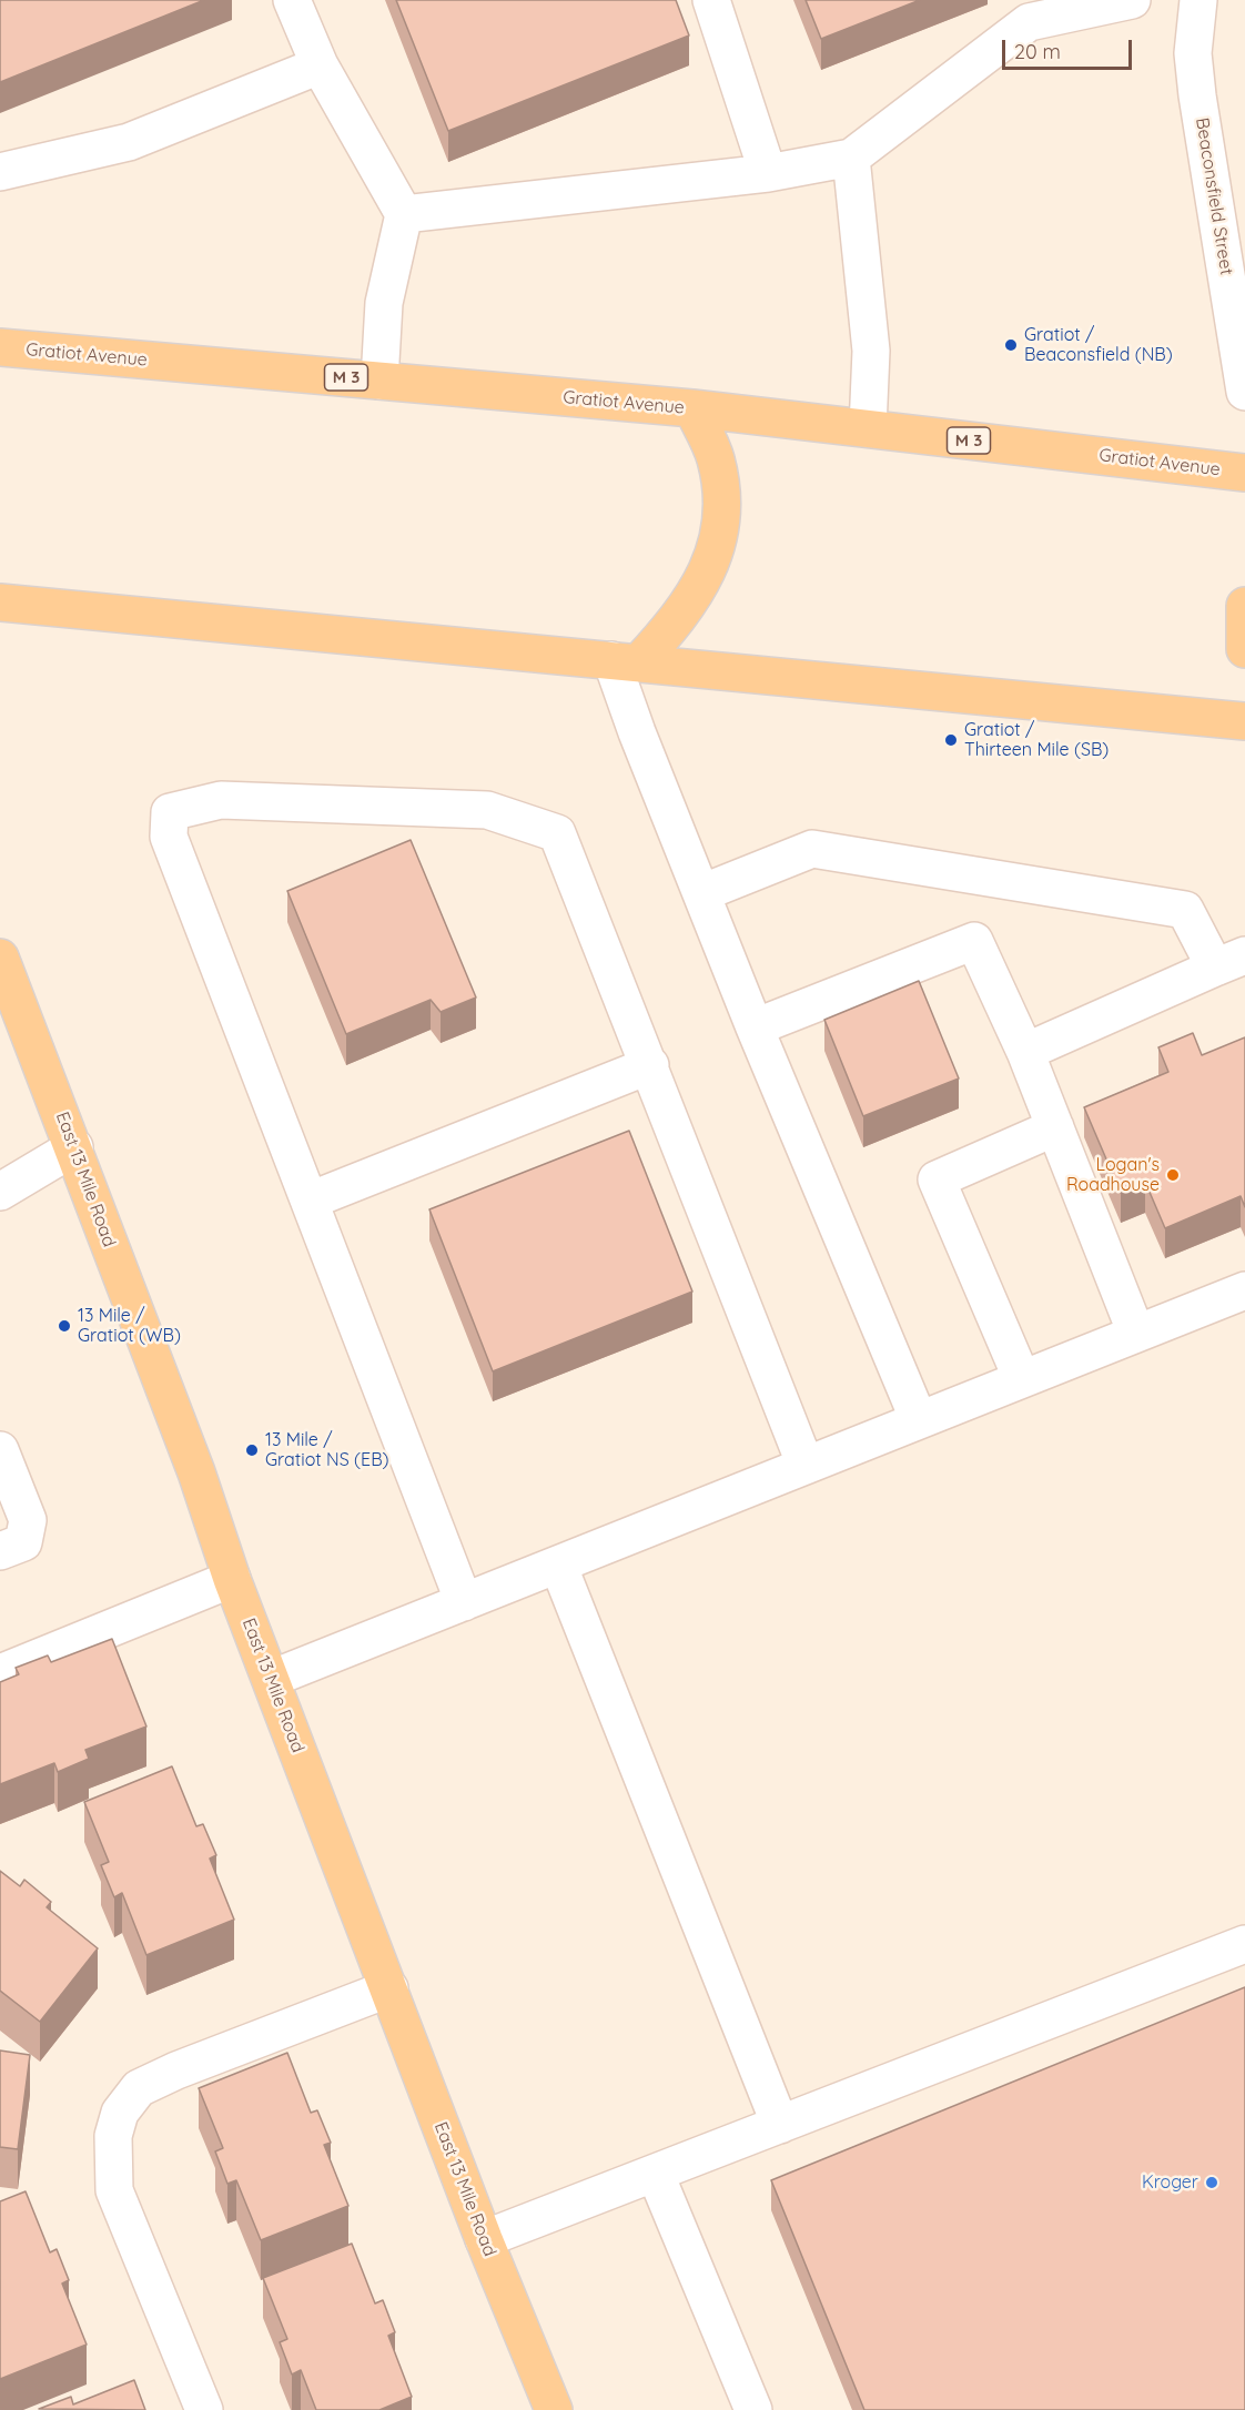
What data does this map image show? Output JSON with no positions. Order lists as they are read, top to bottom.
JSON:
{
  "streets": {
    "main road": ["Gratiot Avenue", "M 3", "East 13 Mile Road"],
    "street": ["Beaconsfield Street"]
  },
  "places": [
    "Gratiot / Beaconsfield (NB)",
    "Gratiot / Thirteen Mile (SB)",
    "Logan's Roadhouse",
    "13 Mile / Gratiot (WB)",
    "13 Mile / Gratiot NS (EB)",
    "Kroger"
  ],
  "scale_bar": "20 m"
}
